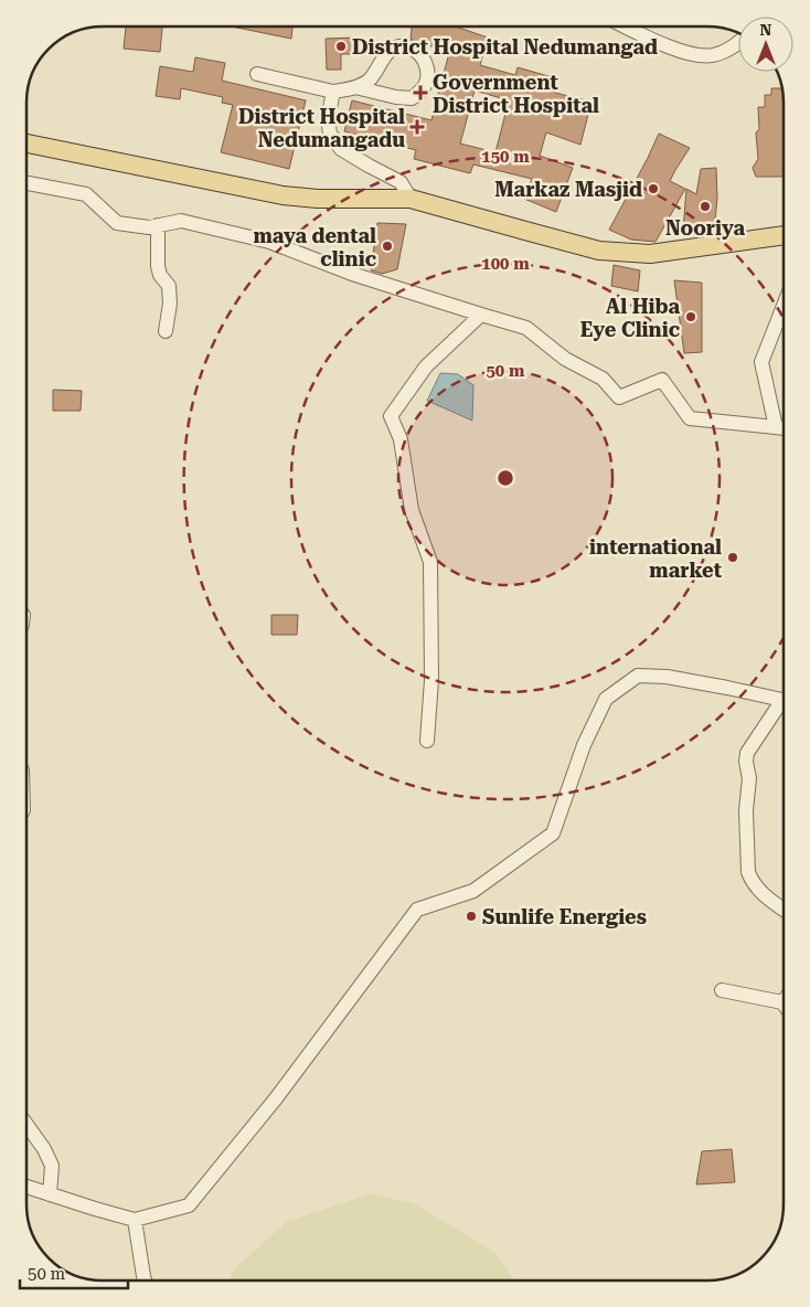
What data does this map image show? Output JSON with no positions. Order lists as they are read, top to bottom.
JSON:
{
  "places": {
    "other": [
      "District Hospital Nedumangad",
      "Markaz Masjid",
      "Nooriya",
      "maya dental clinic",
      "Al Hiba Eye Clinic",
      "international market",
      "Sunlife Energies"
    ],
    "health": ["Government District Hospital", "District Hospital Nedumangadu"]
  },
  "scale_bar": "50 m",
  "north": "top",
  "rings": ["150 m", "100 m", "50 m"]
}
